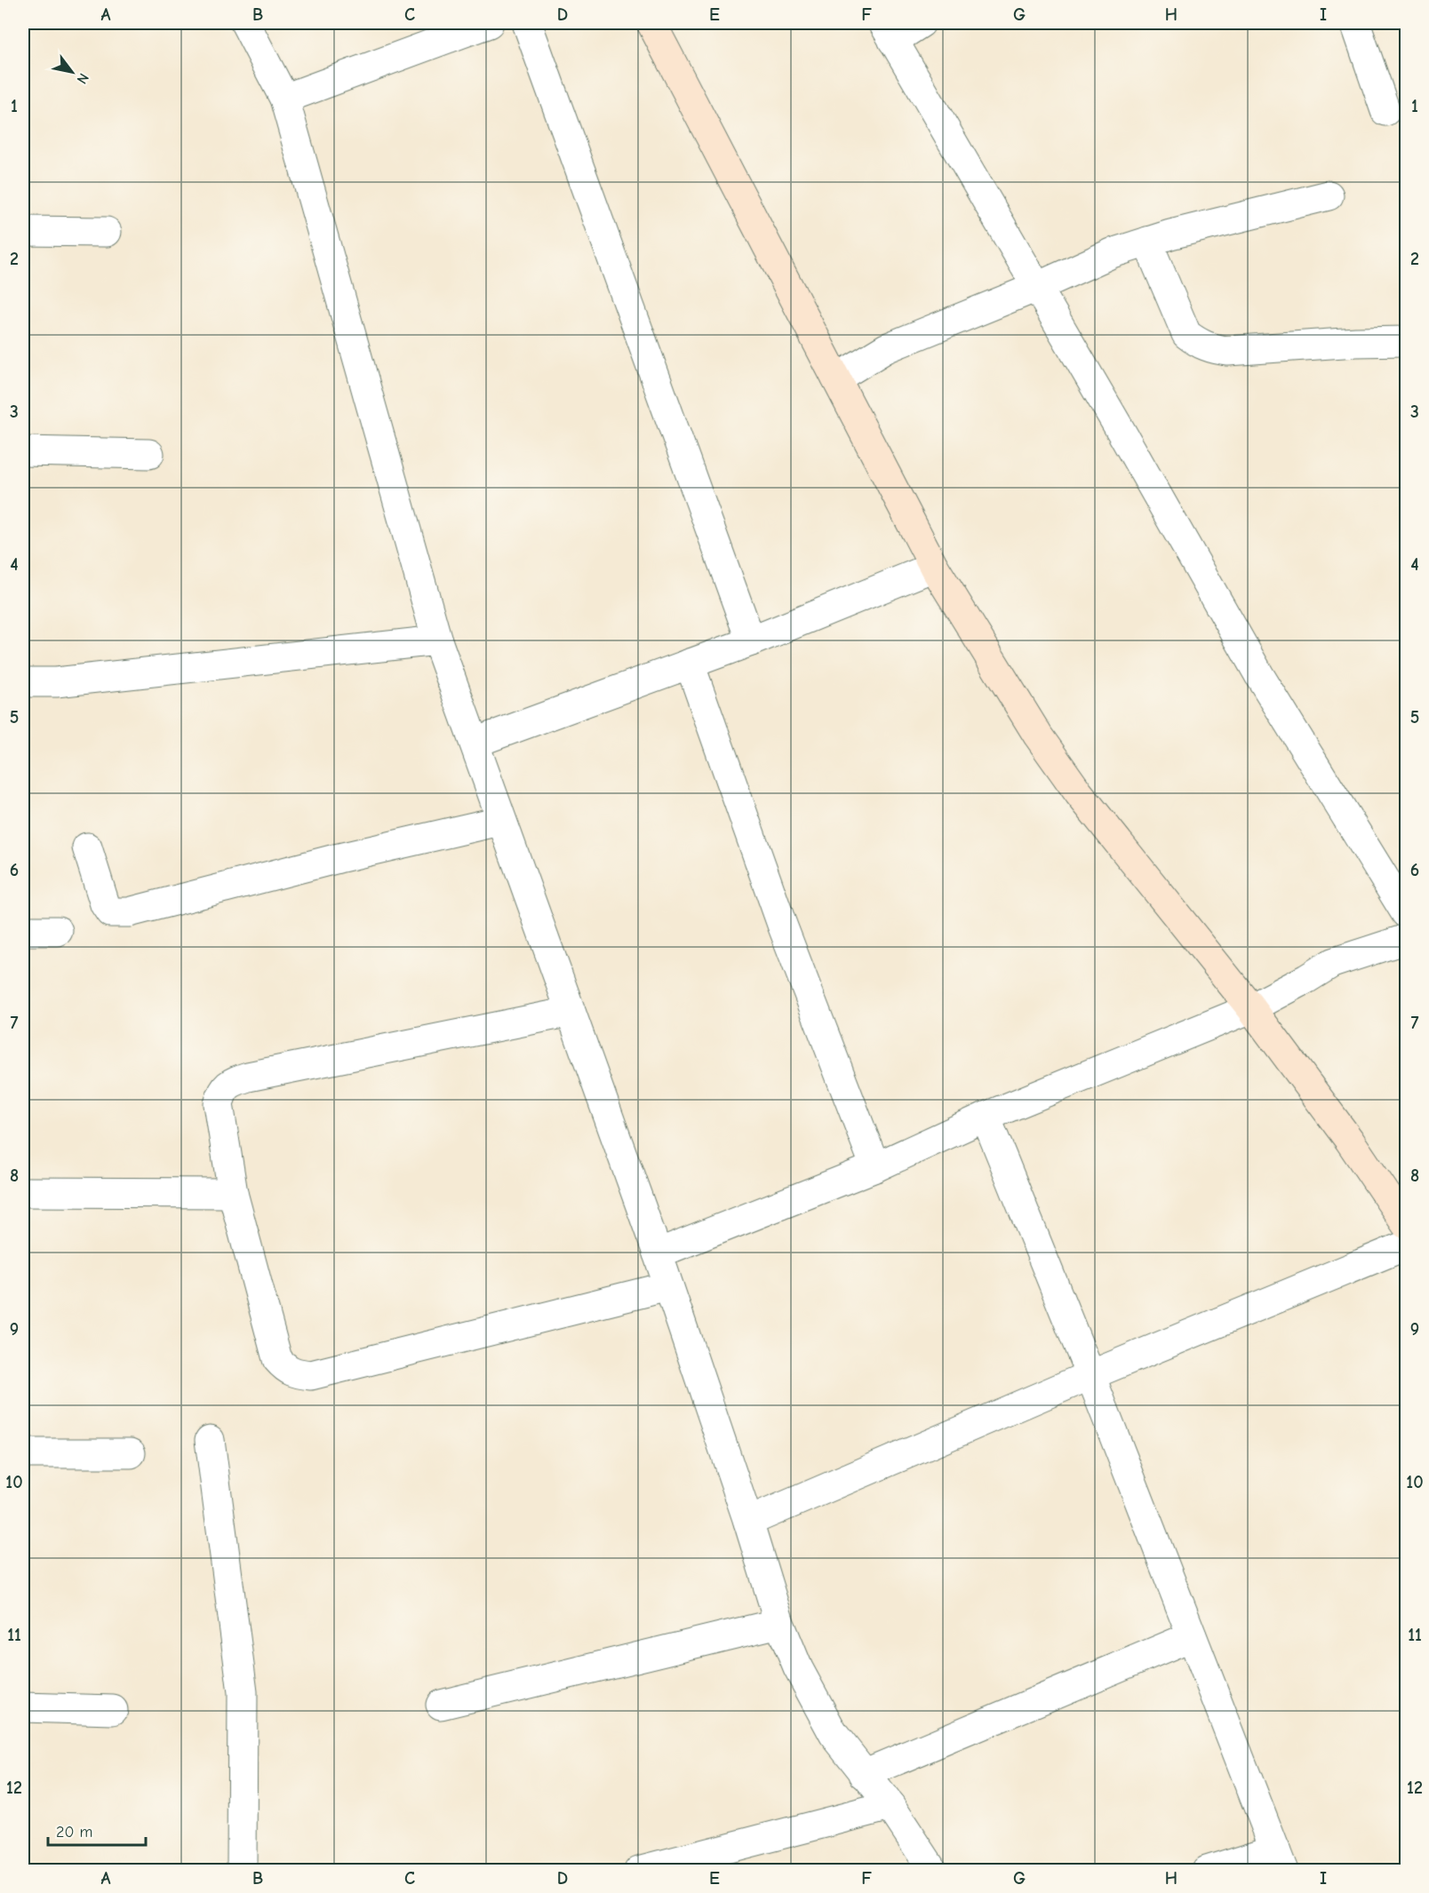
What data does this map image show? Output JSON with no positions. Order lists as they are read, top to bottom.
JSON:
{
  "scale_bar": "20 m",
  "north": "bottom right",
  "grid": {
    "columns": [
      "A",
      "B",
      "C",
      "D",
      "E",
      "F",
      "G",
      "H",
      "I"
    ],
    "rows": [
      "1",
      "2",
      "3",
      "4",
      "5",
      "6",
      "7",
      "8",
      "9",
      "10",
      "11",
      "12"
    ]
  }
}
